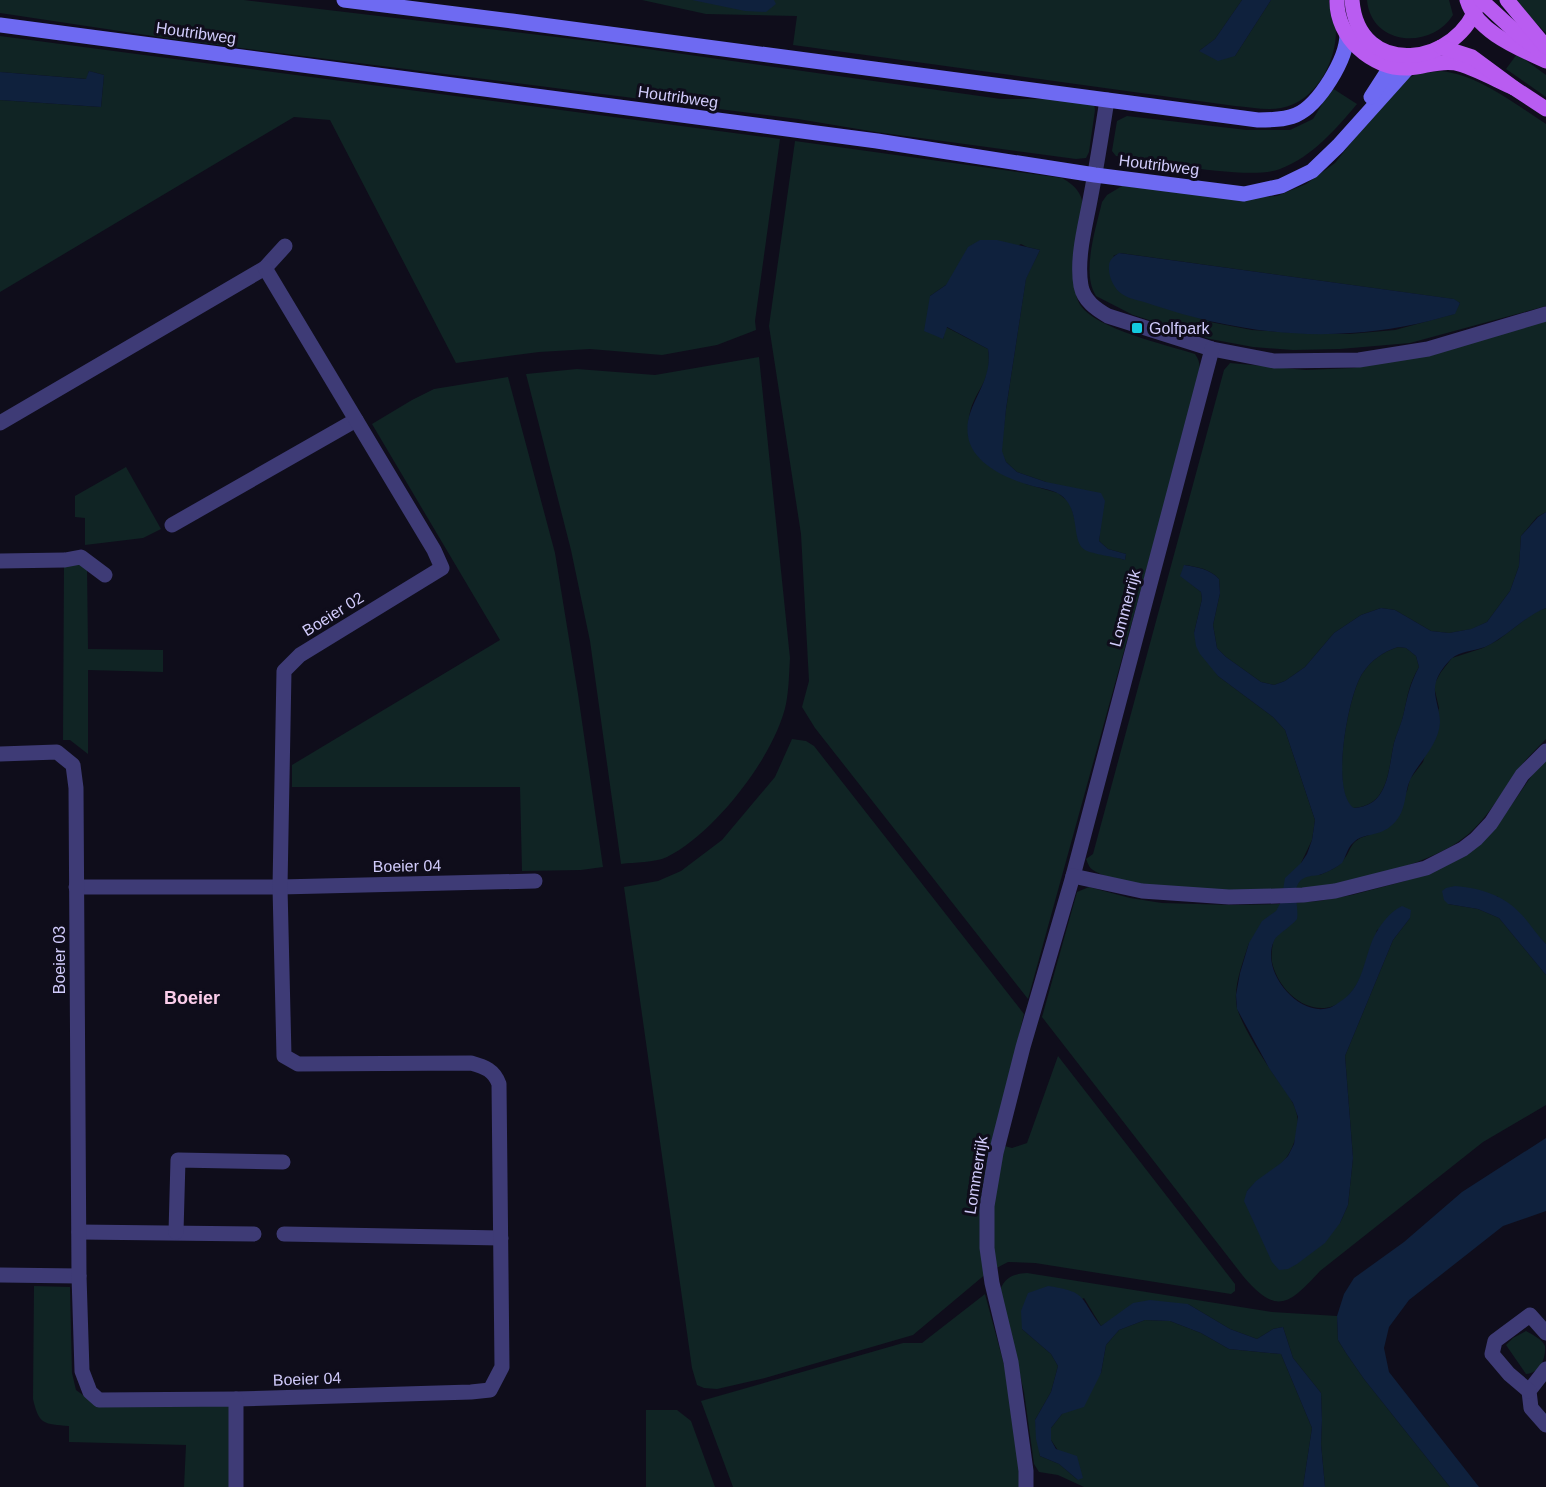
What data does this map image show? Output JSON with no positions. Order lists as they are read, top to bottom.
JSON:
{
  "streets": {
    "main road": ["Houtribweg"],
    "street": [
      "Lommerrijk",
      "Boeier 02",
      "Boeier 04",
      "Boeier 03"
    ]
  },
  "crossings": [
    ["Boeier 02", "Boeier 04"],
    ["Boeier 04", "Boeier 03"]
  ],
  "districts": ["Boeier"],
  "places": {
    "transit": ["Golfpark"]
  }
}
